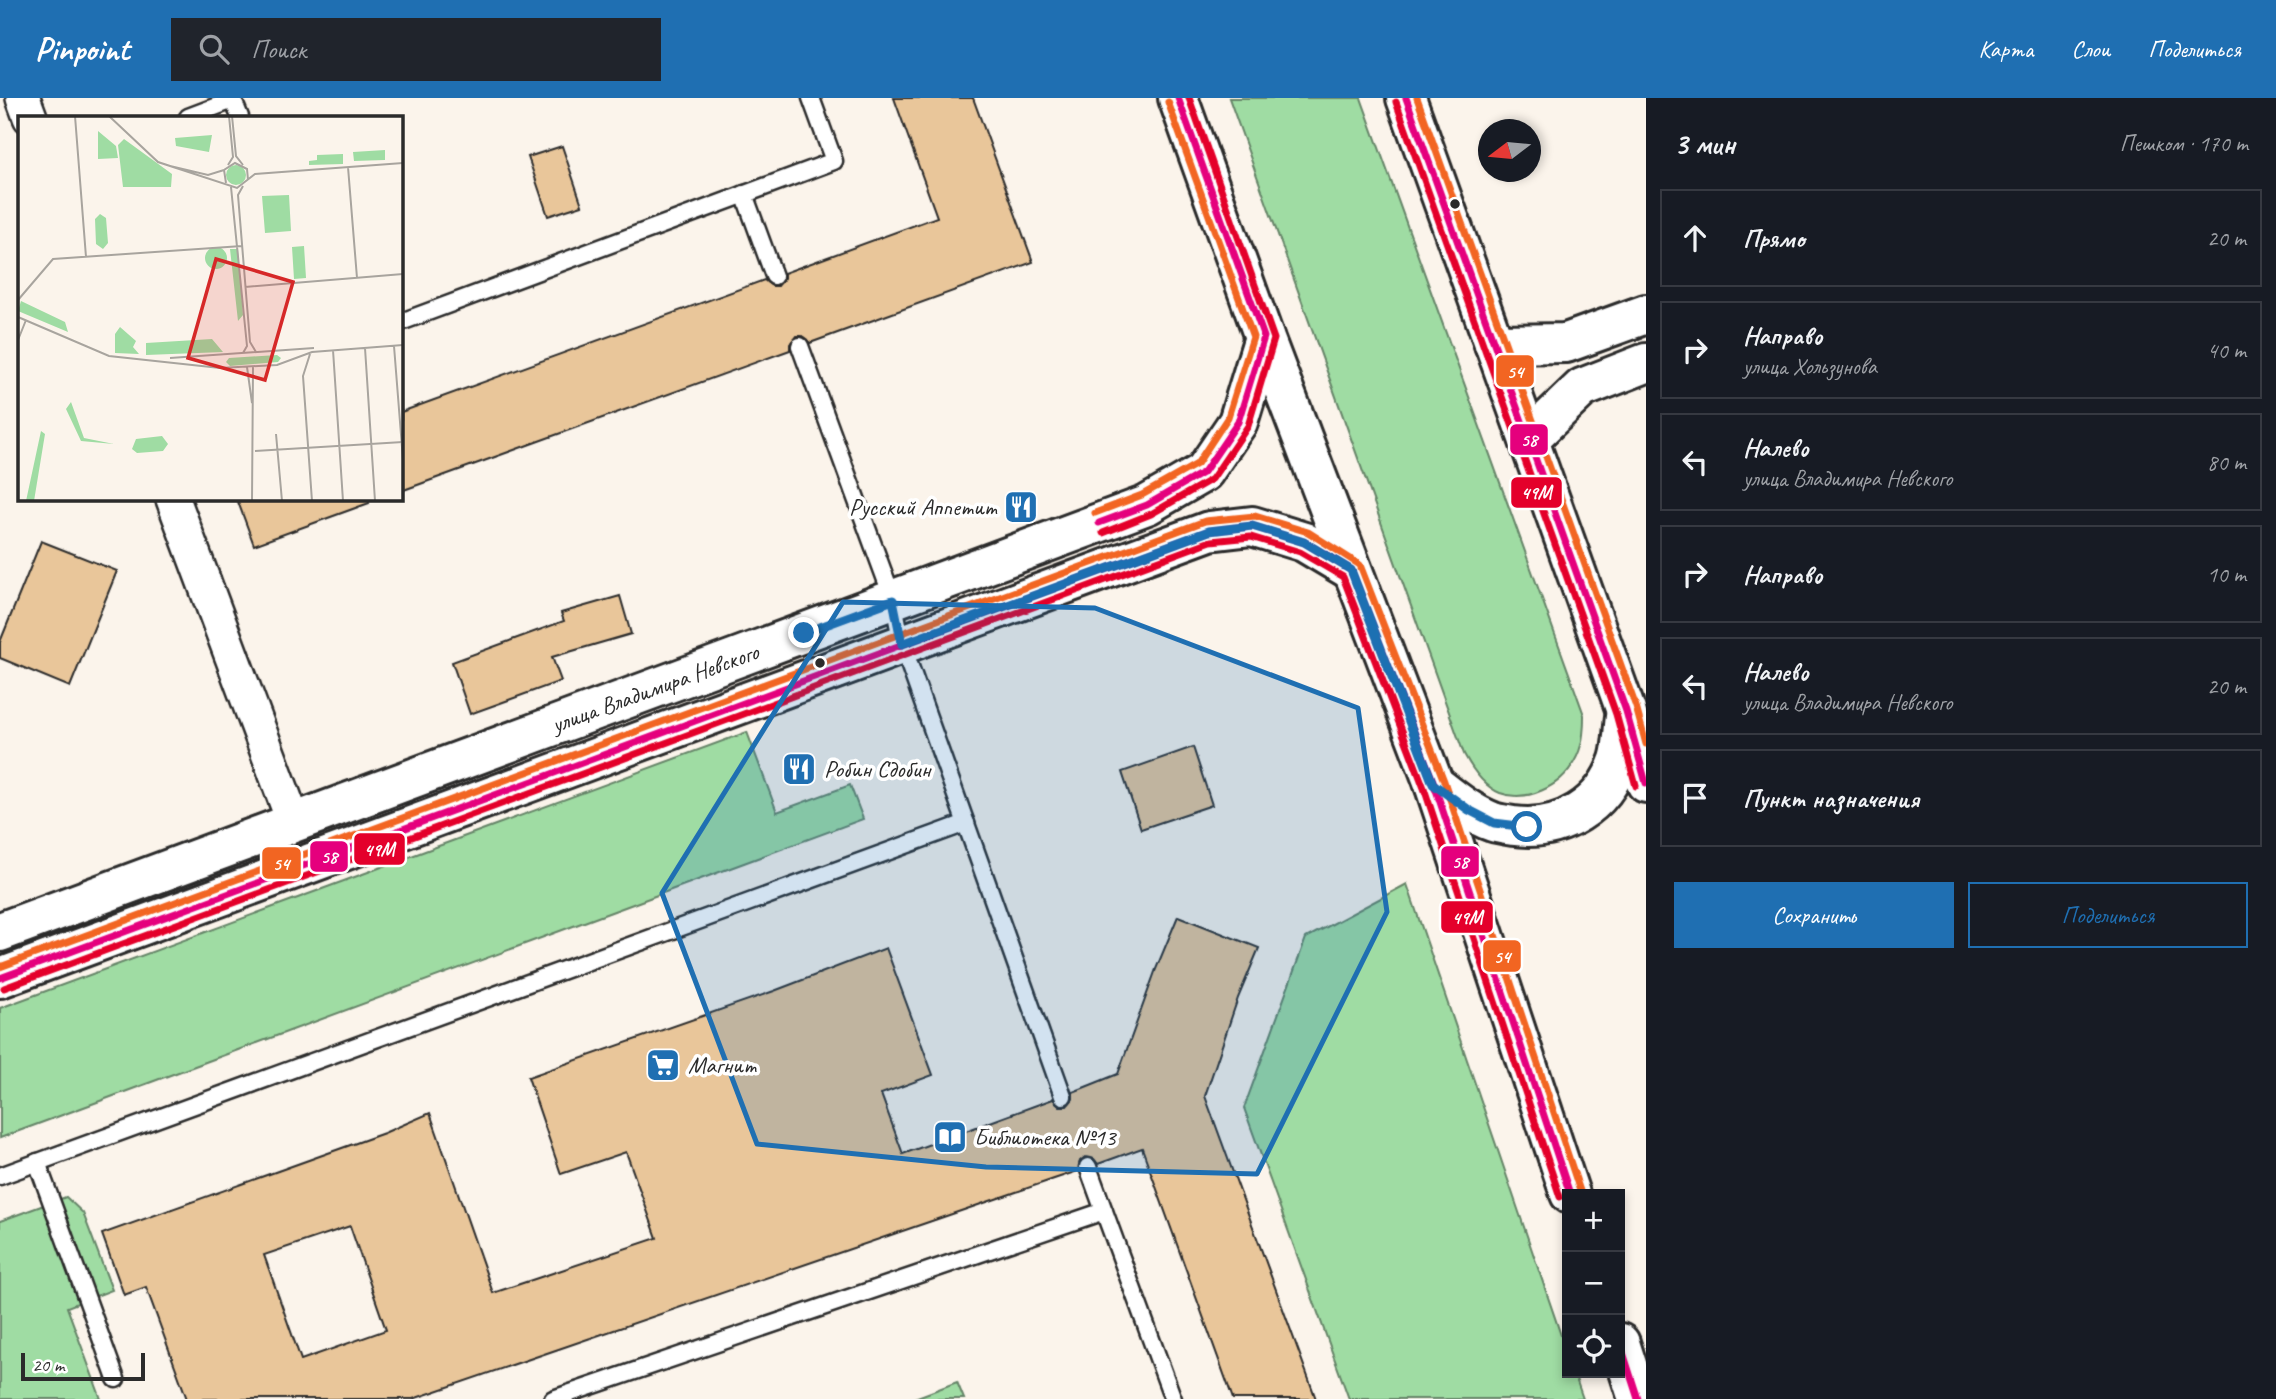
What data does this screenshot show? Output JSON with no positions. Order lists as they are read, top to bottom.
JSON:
{
  "streets": {
    "street": ["улица Владимира Невского"]
  },
  "places": {
    "restaurant": ["Русский Аппетит", "Робин Сдобин"],
    "supermarket": ["Магнит"],
    "library": ["Библиотека №13"]
  },
  "lines": ["transit line 58", "transit line 49М", "transit line 54"],
  "scale_bar": "20 m",
  "north": "left",
  "page": {
    "header": "Pinpoint",
    "search": "Поиск",
    "nav": ["Карта", "Слои", "Поделиться"],
    "heading": ["3 мин", "Пешком · 170 m"],
    "list": [
      ["Прямо", "20 m"],
      ["Направо", "улица Хользунова", "40 m"],
      ["Налево", "улица Владимира Невского", "80 m"],
      ["Направо", "10 m"],
      ["Налево", "улица Владимира Невского", "20 m"],
      "Пункт назначения"
    ],
    "buttons": ["Сохранить", "Поделиться"],
    "map_buttons": ["+", "−"],
    "scale": "20 m"
  }
}
